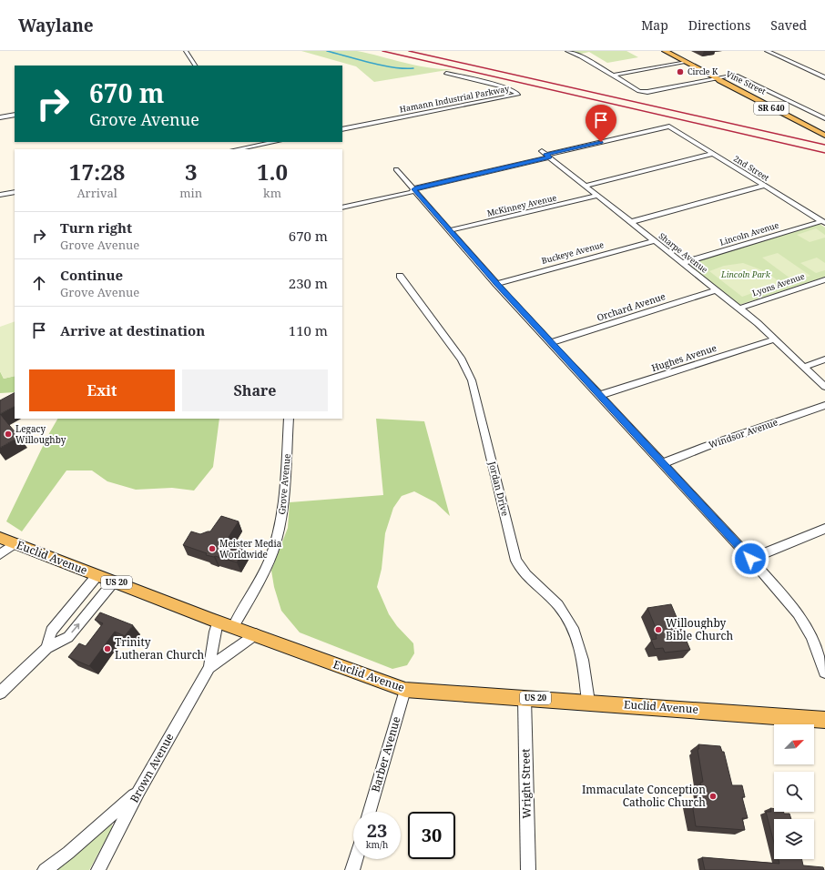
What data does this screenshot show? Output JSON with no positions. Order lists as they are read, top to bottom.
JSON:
{
  "streets": {
    "main road": [
      "Vine Street",
      "SR 640",
      "Euclid Avenue",
      "US 20"
    ],
    "street": [
      "Hamann Industrial Parkway",
      "2nd Street",
      "McKinney Avenue",
      "Lincoln Avenue",
      "Buckeye Avenue",
      "Sharpe Avenue",
      "Lyons Avenue",
      "Orchard Avenue",
      "Hughes Avenue",
      "Windsor Avenue",
      "Grove Avenue",
      "Jordan Drive",
      "Barber Avenue",
      "Brown Avenue",
      "Wright Street"
    ]
  },
  "crossings": [
    ["2nd Street", "Lincoln Avenue"],
    ["2nd Street", "Sharpe Avenue"],
    ["McKinney Avenue", "Sharpe Avenue"],
    ["Lincoln Avenue", "Sharpe Avenue"],
    ["Buckeye Avenue", "Sharpe Avenue"],
    ["Sharpe Avenue", "Lyons Avenue"],
    ["Sharpe Avenue", "Orchard Avenue"],
    ["Sharpe Avenue", "Hughes Avenue"],
    ["Grove Avenue", "Euclid Avenue"],
    ["Jordan Drive", "Euclid Avenue"],
    ["Euclid Avenue", "Barber Avenue"],
    ["Euclid Avenue", "Brown Avenue"],
    ["Euclid Avenue", "Wright Street"]
  ],
  "parks": ["Lincoln Park"],
  "places": [
    "Circle K",
    "Legacy Willoughby",
    "Meister Media Worldwide",
    "Willoughby Bible Church",
    "Trinity Lutheran Church",
    "Immaculate Conception Catholic Church"
  ],
  "north": "top right",
  "page": {
    "header": "Waylane",
    "nav": ["Map", "Directions", "Saved"],
    "turn": ["670 m", "Grove Avenue"],
    "eta": [
      "17:28",
      "Arrival",
      "3",
      "min",
      "1.0",
      "km"
    ],
    "list": [
      {
        "name": "Turn right",
        "note": "Grove Avenue",
        "value": "670 m"
      },
      {
        "name": "Continue",
        "note": "Grove Avenue",
        "value": "230 m"
      },
      {
        "name": "Arrive at destination",
        "value": "110 m"
      }
    ],
    "buttons": ["Exit", "Share"],
    "speed": "23 km/h",
    "limit": "30"
  }
}
